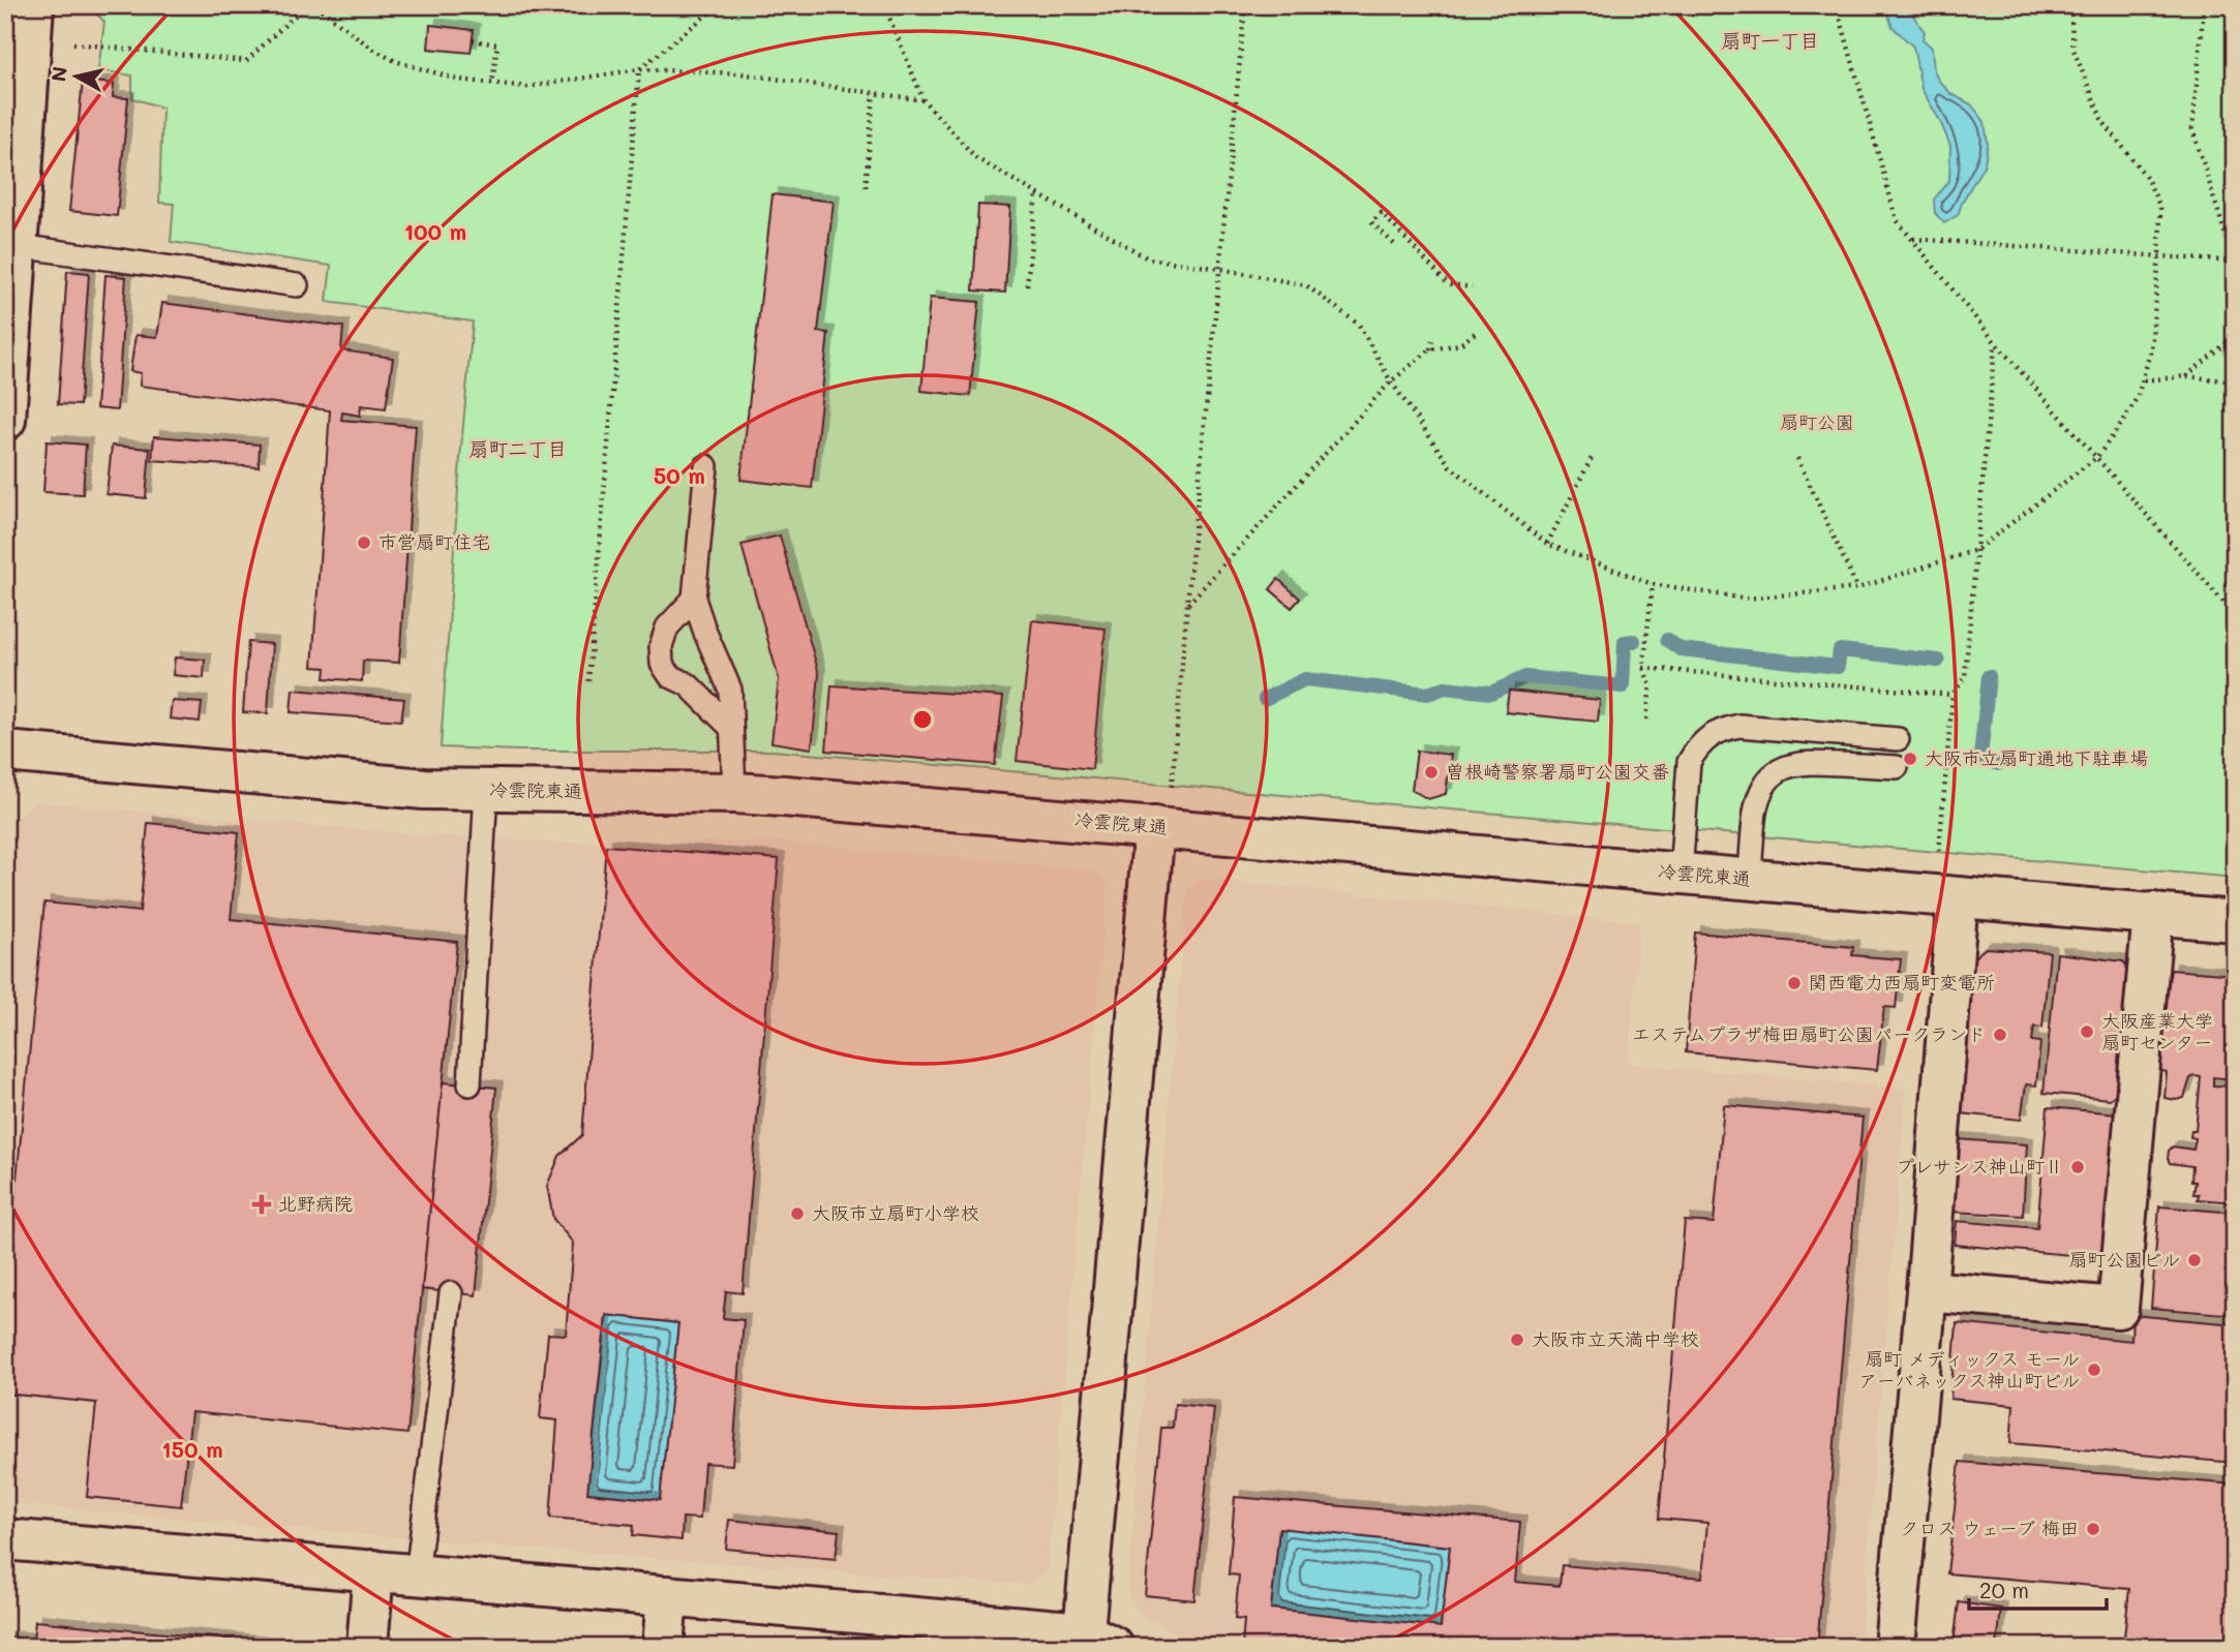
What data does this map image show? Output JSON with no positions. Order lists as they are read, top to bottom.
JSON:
{
  "streets": {
    "street": ["冷雲院東通"]
  },
  "districts": ["扇町一丁目", "扇町二丁目"],
  "parks": ["扇町公園"],
  "places": {
    "other": [
      "市営扇町住宅",
      "大阪市立扇町通地下駐車場",
      "曽根崎警察署扇町公園交番",
      "関西電力西扇町変電所",
      "大阪産業大学 扇町センター",
      "エステムプラザ梅田扇町公園パークランド",
      "プレサンス神山町Ⅱ",
      "大阪市立扇町小学校",
      "扇町公園ビル",
      "大阪市立天満中学校",
      "扇町 メディックス モール アーバネックス神山町ビル",
      "クロス ウェーブ 梅田"
    ],
    "health": ["北野病院"]
  },
  "scale_bar": "20 m",
  "north": "left",
  "rings": ["100 m", "50 m", "150 m"]
}
